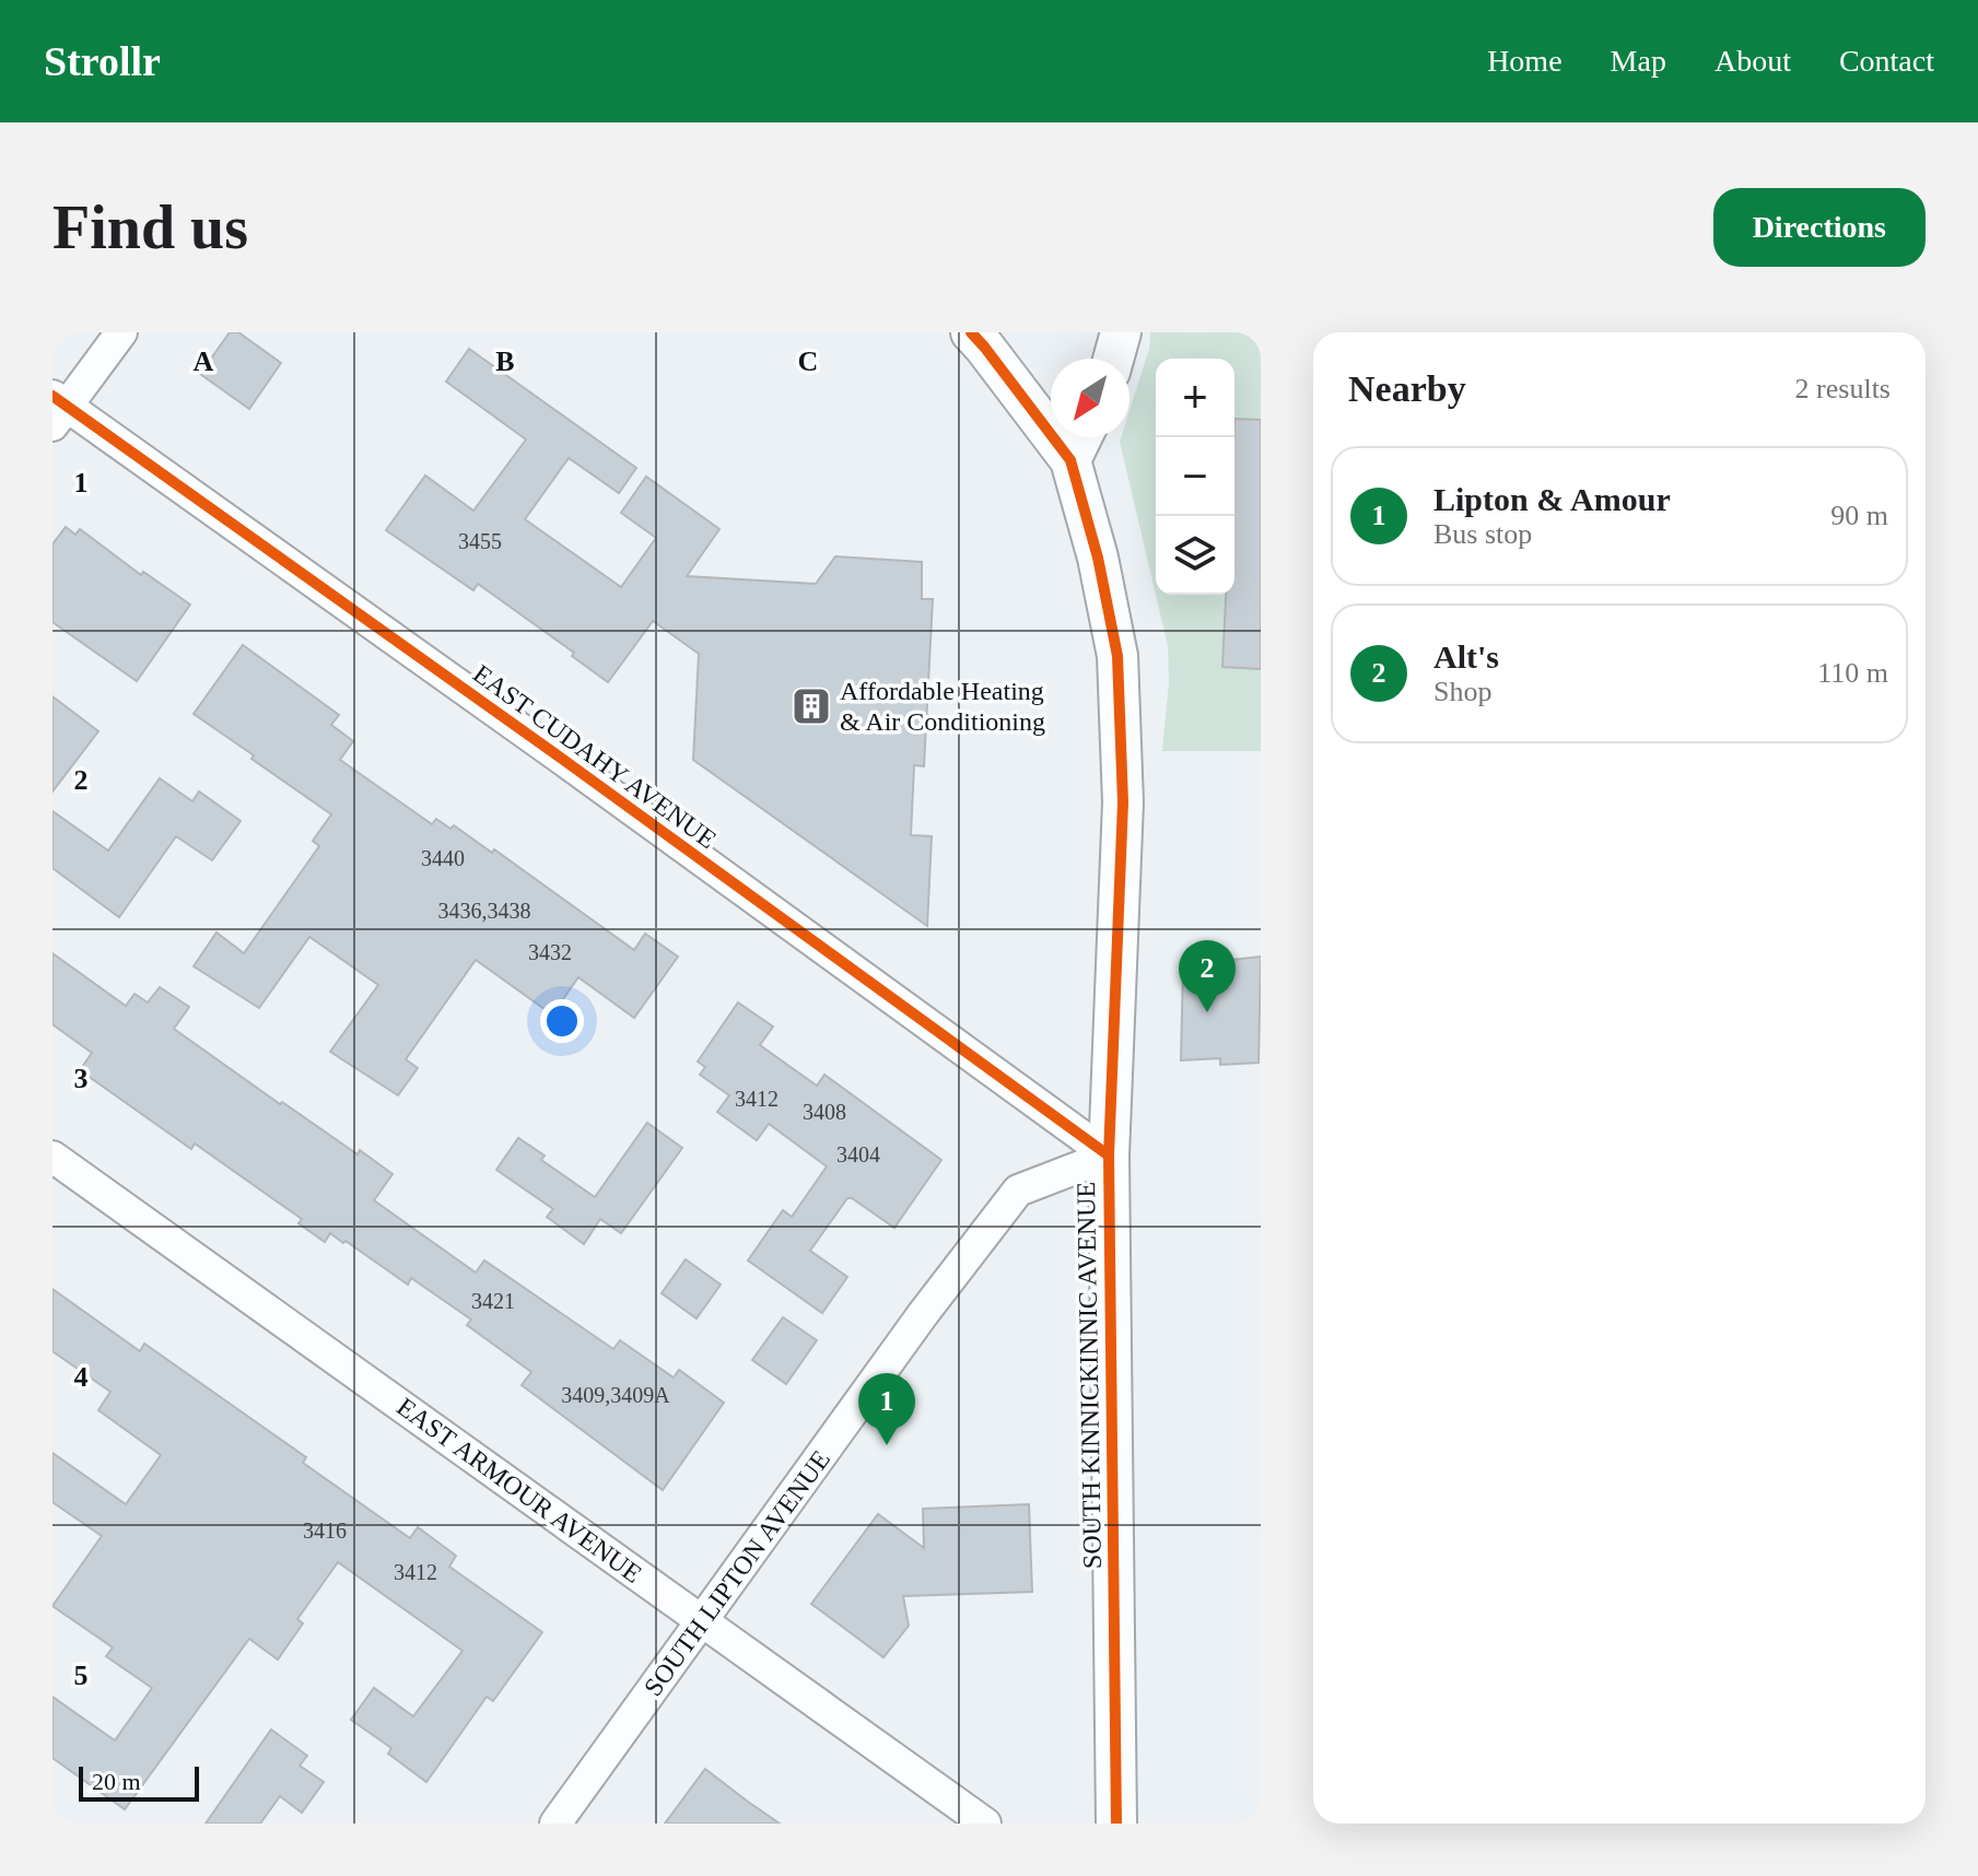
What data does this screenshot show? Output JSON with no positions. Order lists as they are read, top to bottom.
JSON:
{
  "streets": {
    "street": [
      "EAST CUDAHY AVENUE",
      "SOUTH KINNICKINNIC AVENUE",
      "EAST ARMOUR AVENUE",
      "SOUTH LIPTON AVENUE"
    ]
  },
  "crossings": [
    ["EAST CUDAHY AVENUE", "SOUTH KINNICKINNIC AVENUE"],
    ["EAST CUDAHY AVENUE", "SOUTH LIPTON AVENUE"],
    ["SOUTH KINNICKINNIC AVENUE", "SOUTH LIPTON AVENUE"],
    ["EAST ARMOUR AVENUE", "SOUTH LIPTON AVENUE"]
  ],
  "places": {
    "building": ["Affordable Heating & Air Conditioning"]
  },
  "house_numbers": [
    "3455",
    "3440",
    "3436,3438",
    "3432",
    "3412",
    "3408",
    "3404",
    "3421",
    "3409,3409A",
    "3416",
    "3412"
  ],
  "scale_bar": "20 m",
  "north": "bottom left",
  "page": {
    "header": "Strollr",
    "nav": [
      "Home",
      "Map",
      "About",
      "Contact"
    ],
    "buttons": "Directions",
    "title": "Find us",
    "heading": ["Nearby", "2 results"],
    "map_buttons": ["+", "−"],
    "list": [
      {
        "mark": "1",
        "name": "Lipton & Amour",
        "note": "Bus stop",
        "value": "90 m"
      },
      {
        "mark": "2",
        "name": "Alt's",
        "note": "Shop",
        "value": "110 m"
      }
    ],
    "pins": ["2", "1"],
    "scale": "20 m"
  },
  "grid": {
    "columns": ["A", "B", "C"],
    "rows": [
      "1",
      "2",
      "3",
      "4",
      "5"
    ]
  }
}
